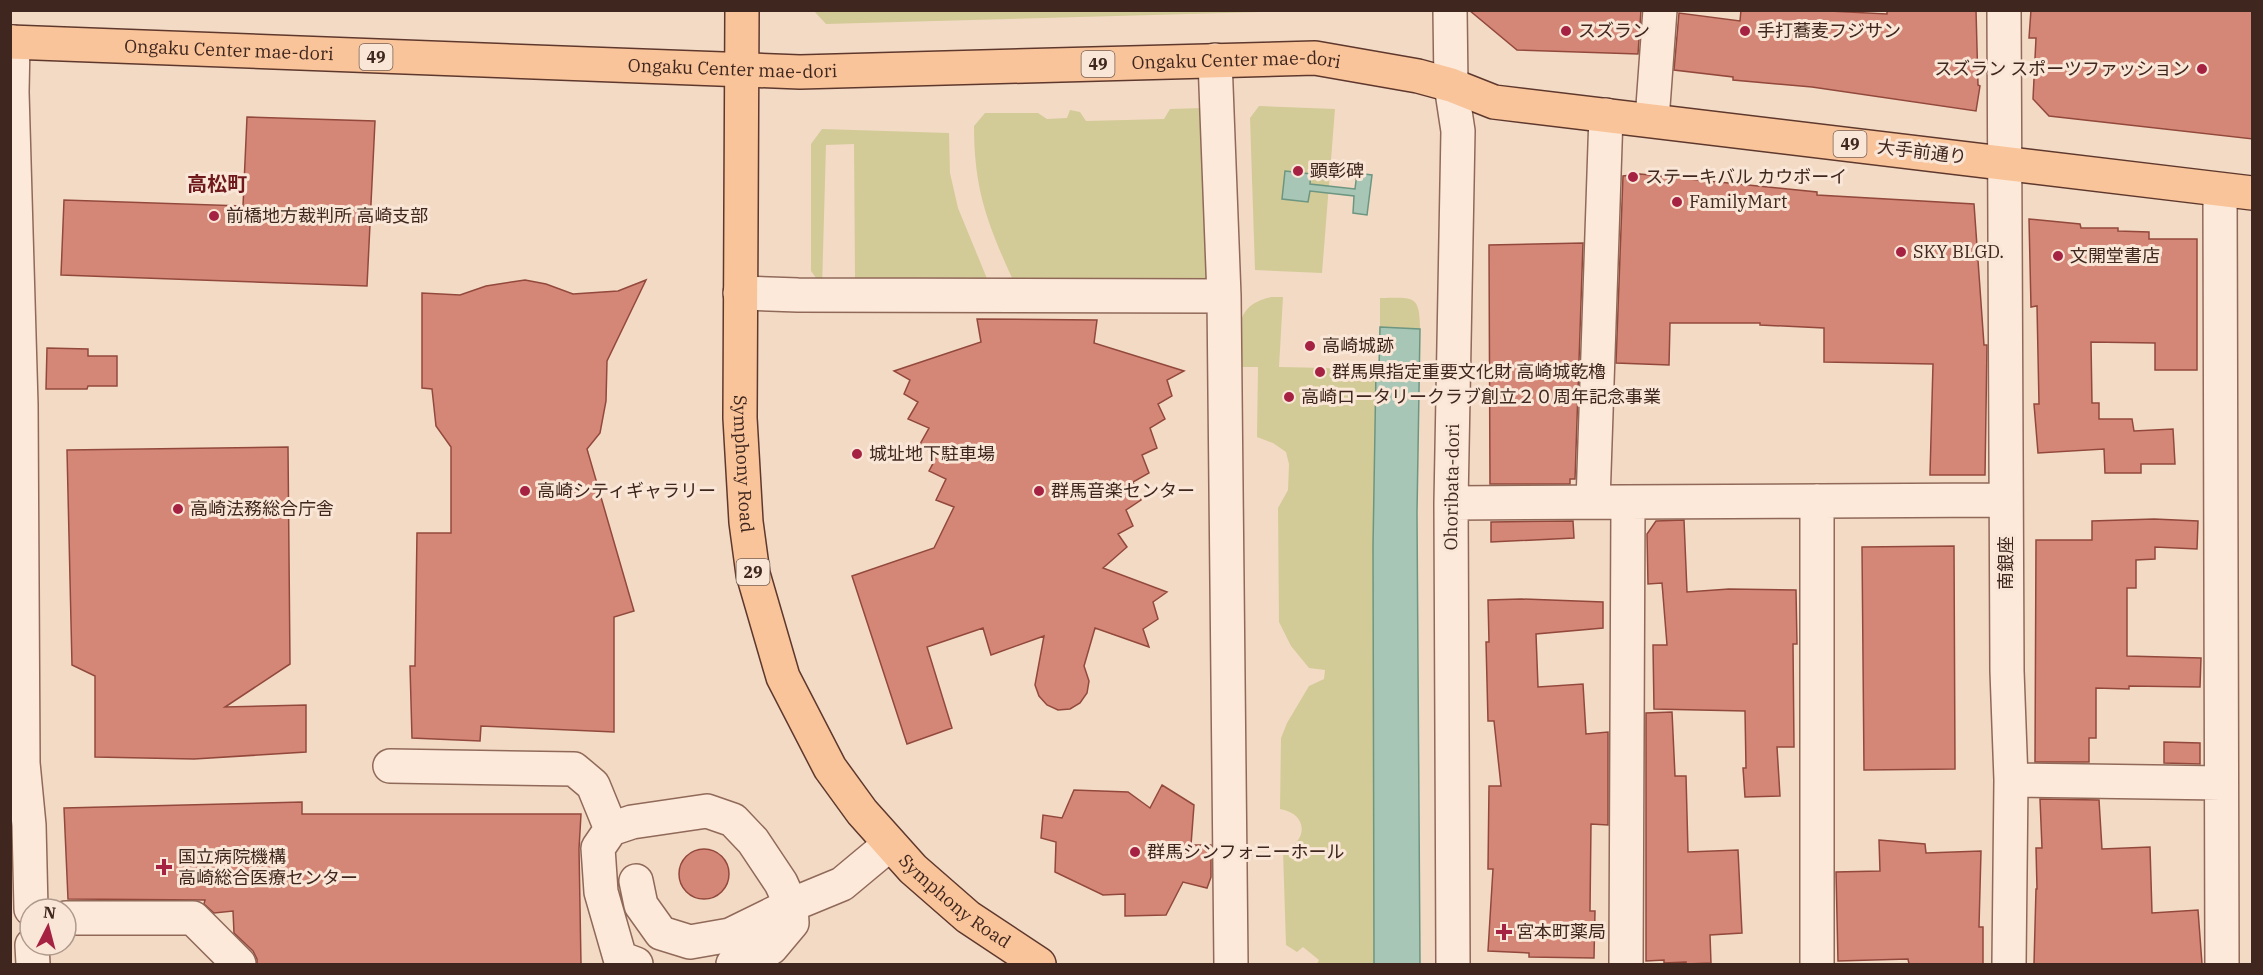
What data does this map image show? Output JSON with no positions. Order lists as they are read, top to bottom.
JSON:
{
  "streets": {
    "main road": [
      "Ongaku Center mae-dori",
      "49",
      "大手前通り",
      "Symphony Road",
      "29"
    ],
    "street": ["Ohoribata-dori", "南銀座"]
  },
  "crossings": [
    ["Ongaku Center mae-dori", "大手前通り"],
    ["Ongaku Center mae-dori", "Symphony Road"],
    ["Ongaku Center mae-dori", "Ohoribata-dori"],
    ["Ongaku Center mae-dori", "29"],
    ["大手前通り", "Ohoribata-dori"],
    ["大手前通り", "南銀座"],
    ["Symphony Road", "29"]
  ],
  "districts": ["高松町"],
  "places": {
    "other": [
      "スズラン",
      "手打蕎麦フジサン",
      "スズラン スポーツファッション",
      "顕彰碑",
      "ステーキバル カウボーイ",
      "FamilyMart",
      "前橋地方裁判所 高崎支部",
      "SKY BLGD.",
      "文開堂書店",
      "高崎城跡",
      "群馬県指定重要文化財 高崎城乾櫓",
      "高崎ロータリークラブ創立２０周年記念事業",
      "城址地下駐車場",
      "高崎シティギャラリー",
      "群馬音楽センター",
      "高崎法務総合庁舎",
      "群馬シンフォニーホール"
    ],
    "health": ["国立病院機構 高崎総合医療センター", "宮本町薬局"]
  },
  "north": "top"
}
